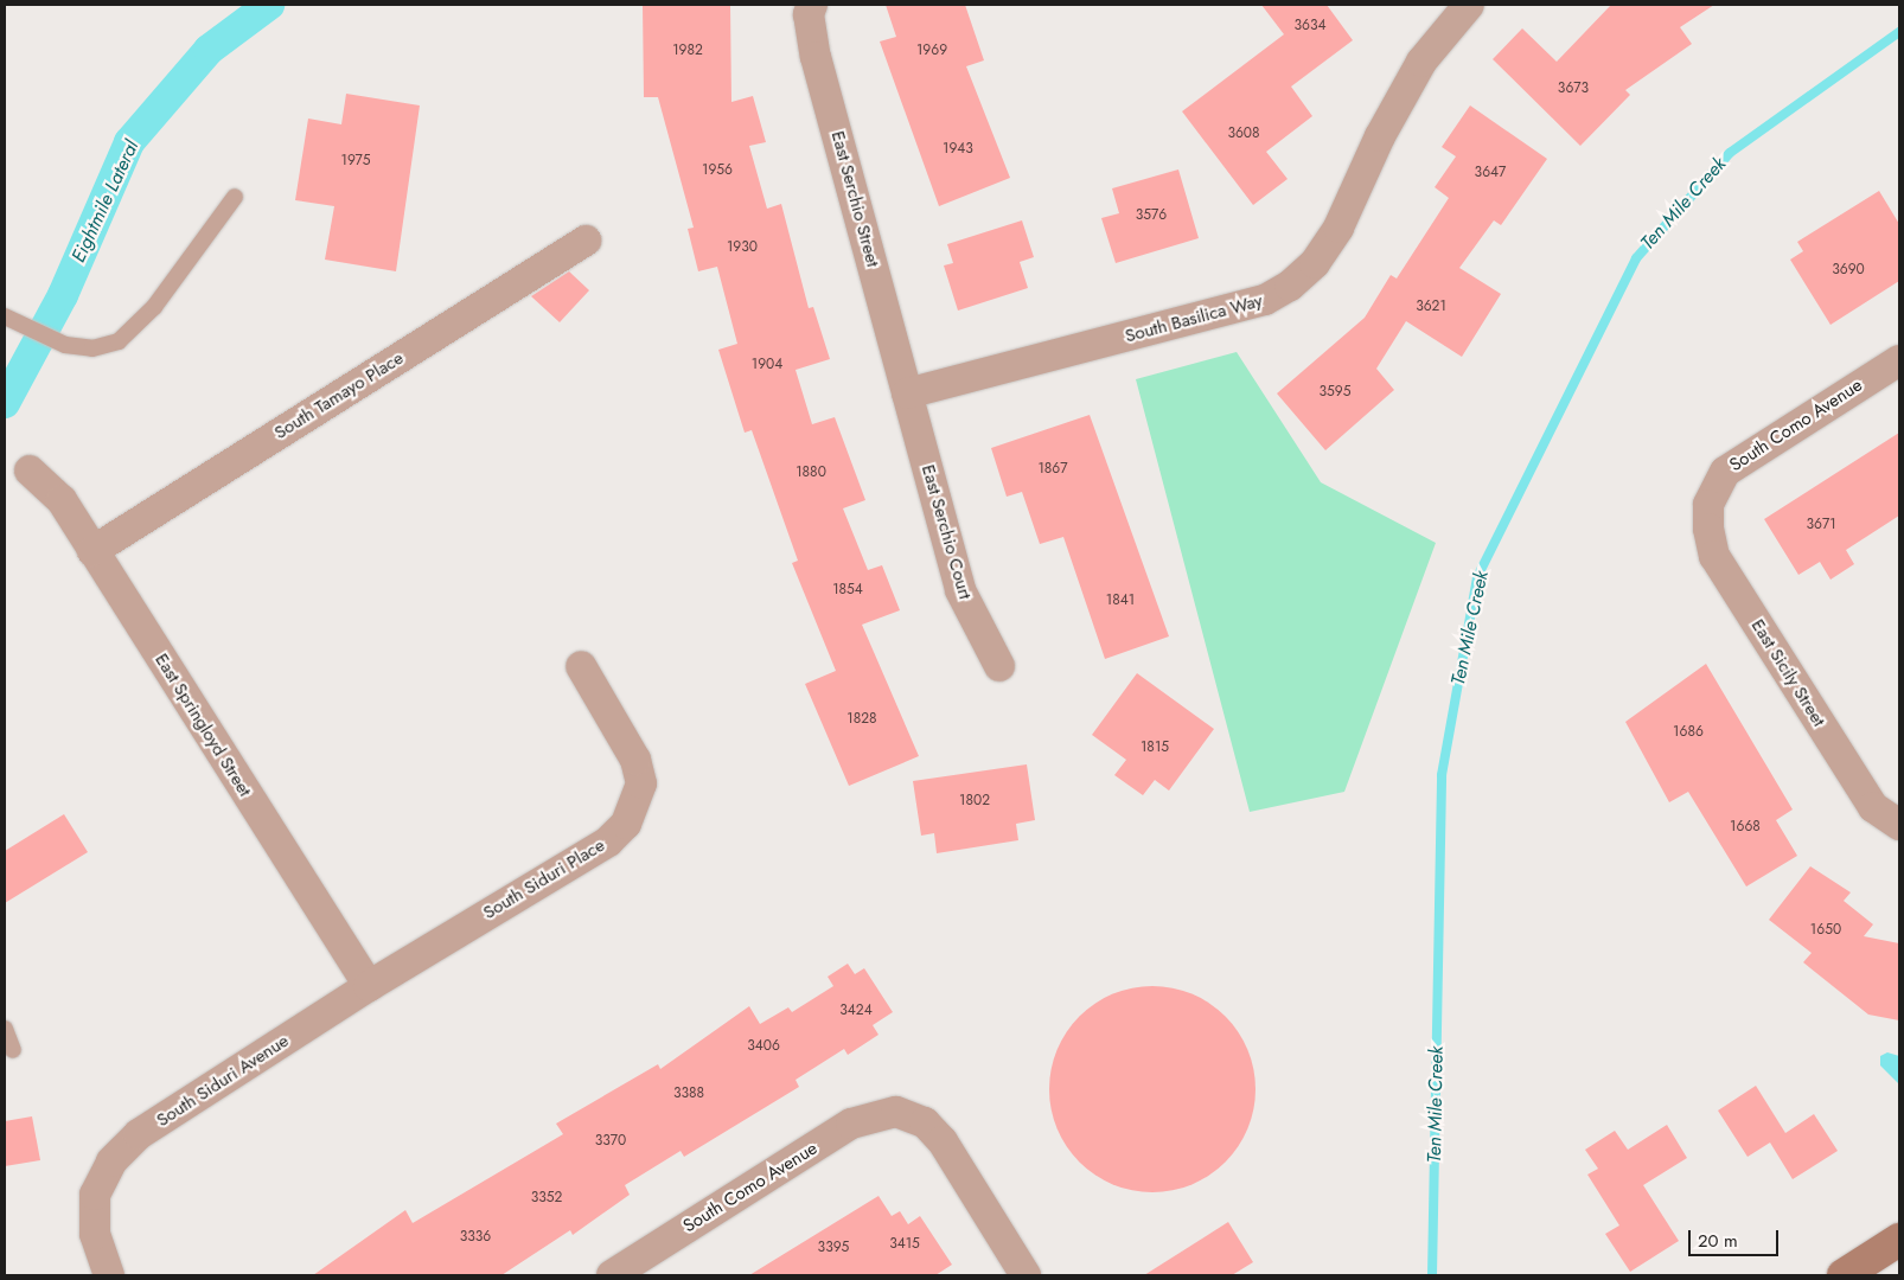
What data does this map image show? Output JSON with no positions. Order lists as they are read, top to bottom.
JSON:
{
  "streets": {
    "street": [
      "East Serchio Street",
      "South Basilica Way",
      "South Tamayo Place",
      "South Como Avenue",
      "East Serchio Court",
      "East Sicily Street",
      "East Springloyd Street",
      "South Siduri Place",
      "South Siduri Avenue"
    ]
  },
  "crossings": [
    ["East Serchio Street", "South Basilica Way"],
    ["East Serchio Street", "East Serchio Court"],
    ["South Basilica Way", "East Serchio Court"],
    ["South Tamayo Place", "East Springloyd Street"],
    ["South Como Avenue", "East Sicily Street"],
    ["East Springloyd Street", "South Siduri Place"],
    ["East Springloyd Street", "South Siduri Avenue"],
    ["South Siduri Place", "South Siduri Avenue"]
  ],
  "water": ["Eightmile Lateral", "Ten Mile Creek"],
  "house_numbers": [
    "3634",
    "1982",
    "1969",
    "3673",
    "3608",
    "1943",
    "1975",
    "1956",
    "3647",
    "3576",
    "1930",
    "3690",
    "3621",
    "1904",
    "3595",
    "1867",
    "1880",
    "3671",
    "1854",
    "1841",
    "1828",
    "1686",
    "1815",
    "1802",
    "1668",
    "1650",
    "3424",
    "3406",
    "3388",
    "3370",
    "3352",
    "3336",
    "3415",
    "3395"
  ],
  "scale_bar": "20 m"
}
